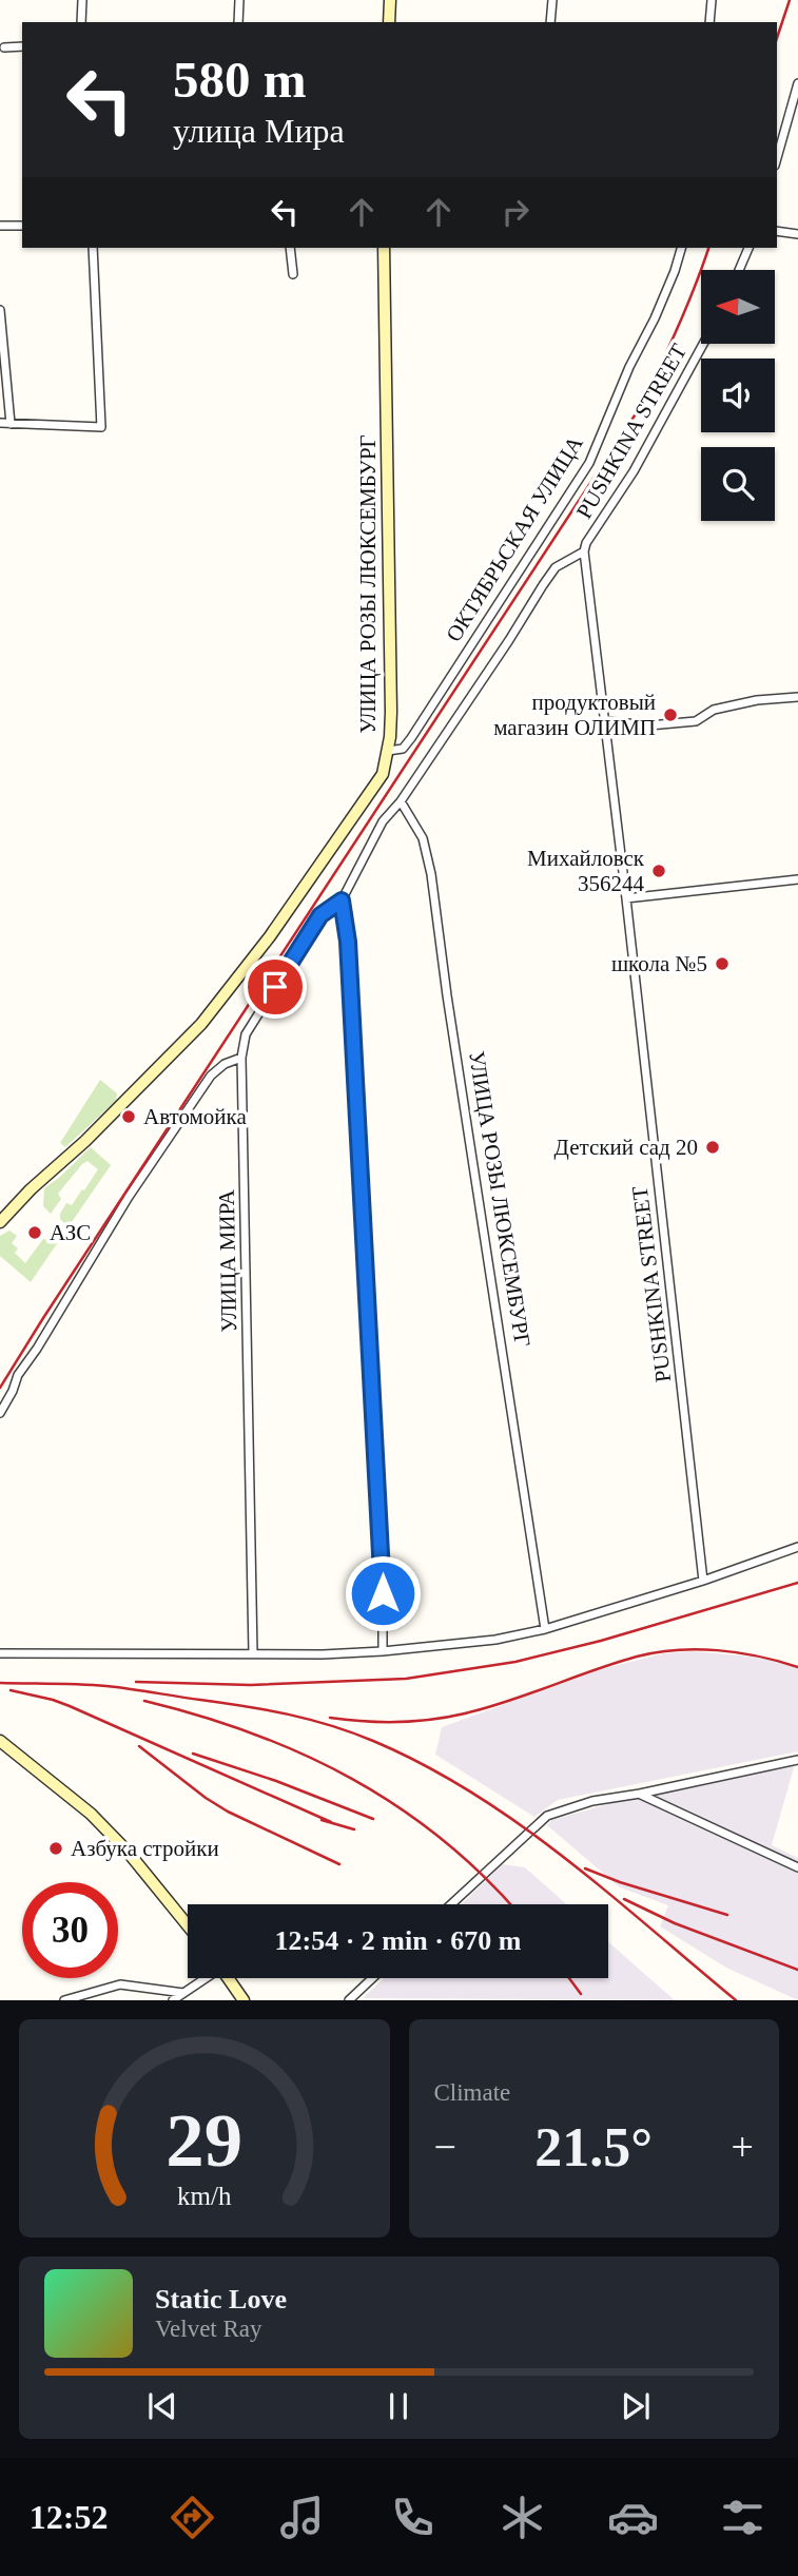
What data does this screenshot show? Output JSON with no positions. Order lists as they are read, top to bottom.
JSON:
{
  "streets": {
    "main road": ["УЛИЦА РОЗЫ ЛЮКСЕМБУРГ"],
    "street": ["PUSHKINA STREET", "ОКТЯБРЬСКАЯ УЛИЦА", "УЛИЦА МИРА"]
  },
  "crossings": [
    ["ОКТЯБРЬСКАЯ УЛИЦА", "УЛИЦА РОЗЫ ЛЮКСЕМБУРГ"]
  ],
  "places": [
    "продуктовый магазин ОЛИМП",
    "Михайловск 356244",
    "школа №5",
    "Автомойка",
    "Детский сад 20",
    "АЗС",
    "Азбука стройки"
  ],
  "north": "left",
  "page": {
    "turn": ["580 m", "улица Мира"],
    "limit": "30",
    "trip": "12:54 · 2 min · 670 m",
    "tile": "Climate",
    "heat": ["−", "21.5°", "+"],
    "song": ["Static Love", "Velvet Ray"],
    "tabs": "12:52",
    "gauge": ["29", "km/h"]
  }
}
